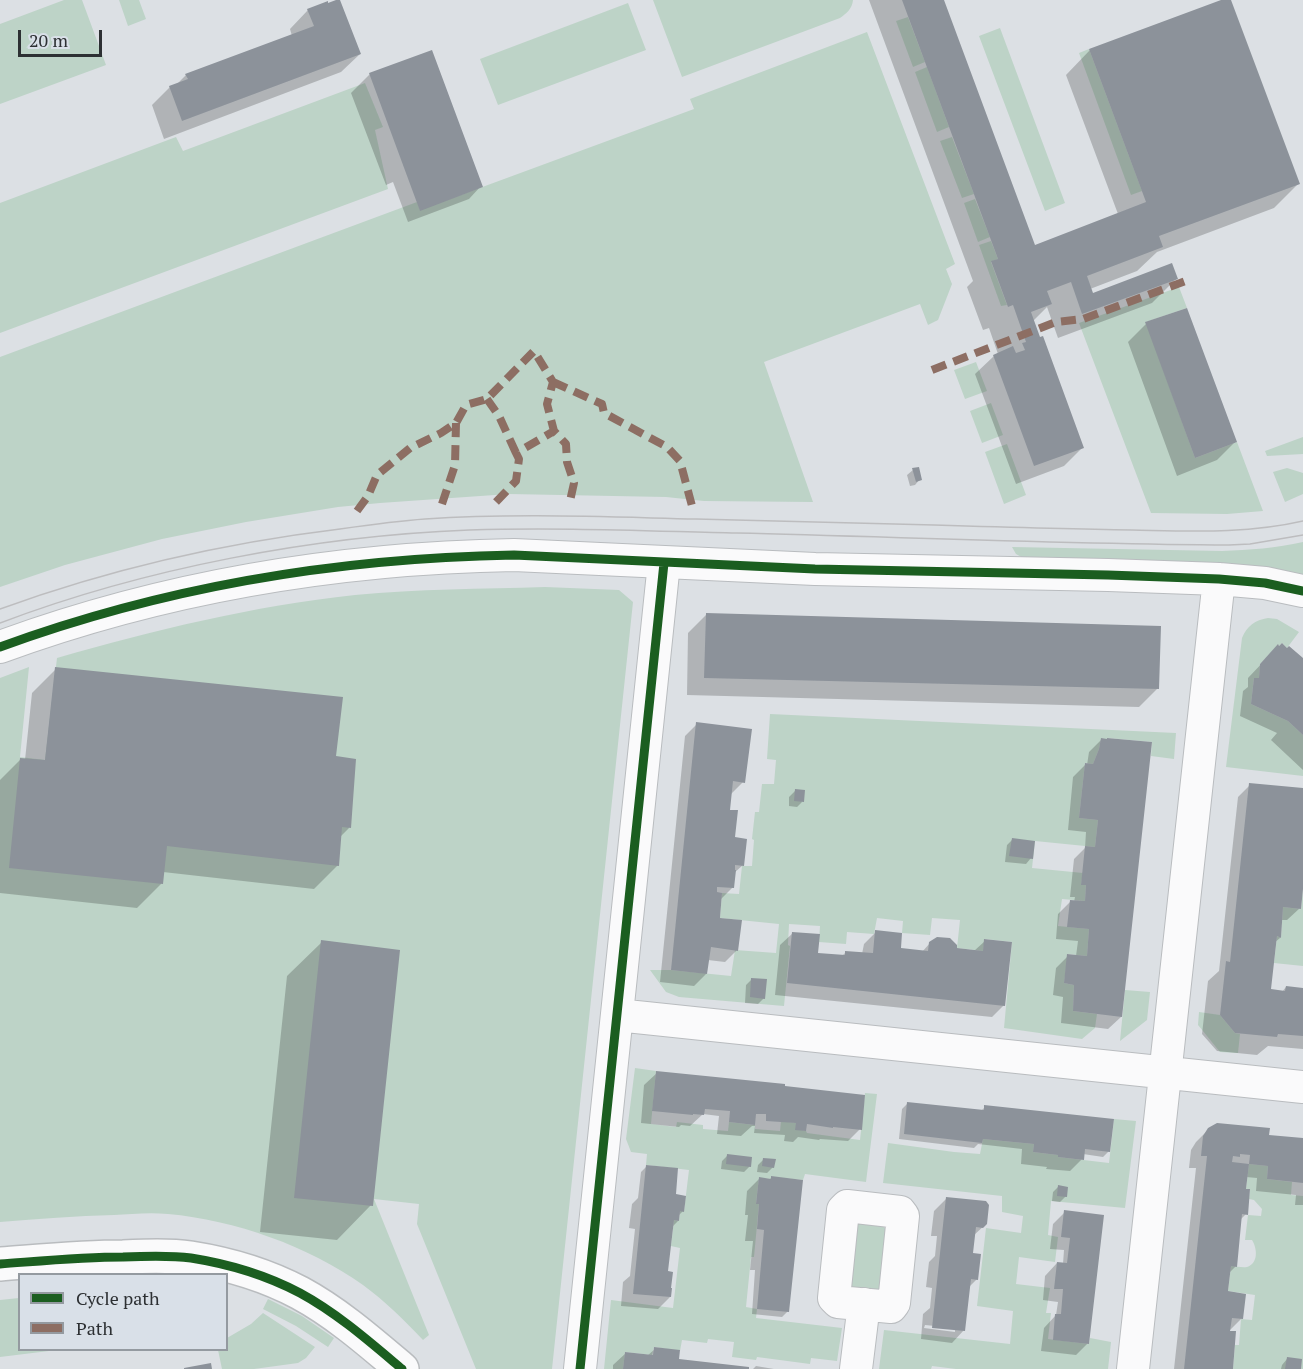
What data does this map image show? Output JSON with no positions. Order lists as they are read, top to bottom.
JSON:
{
  "legend": ["Cycle path", "Path"],
  "scale_bar": "20 m"
}
